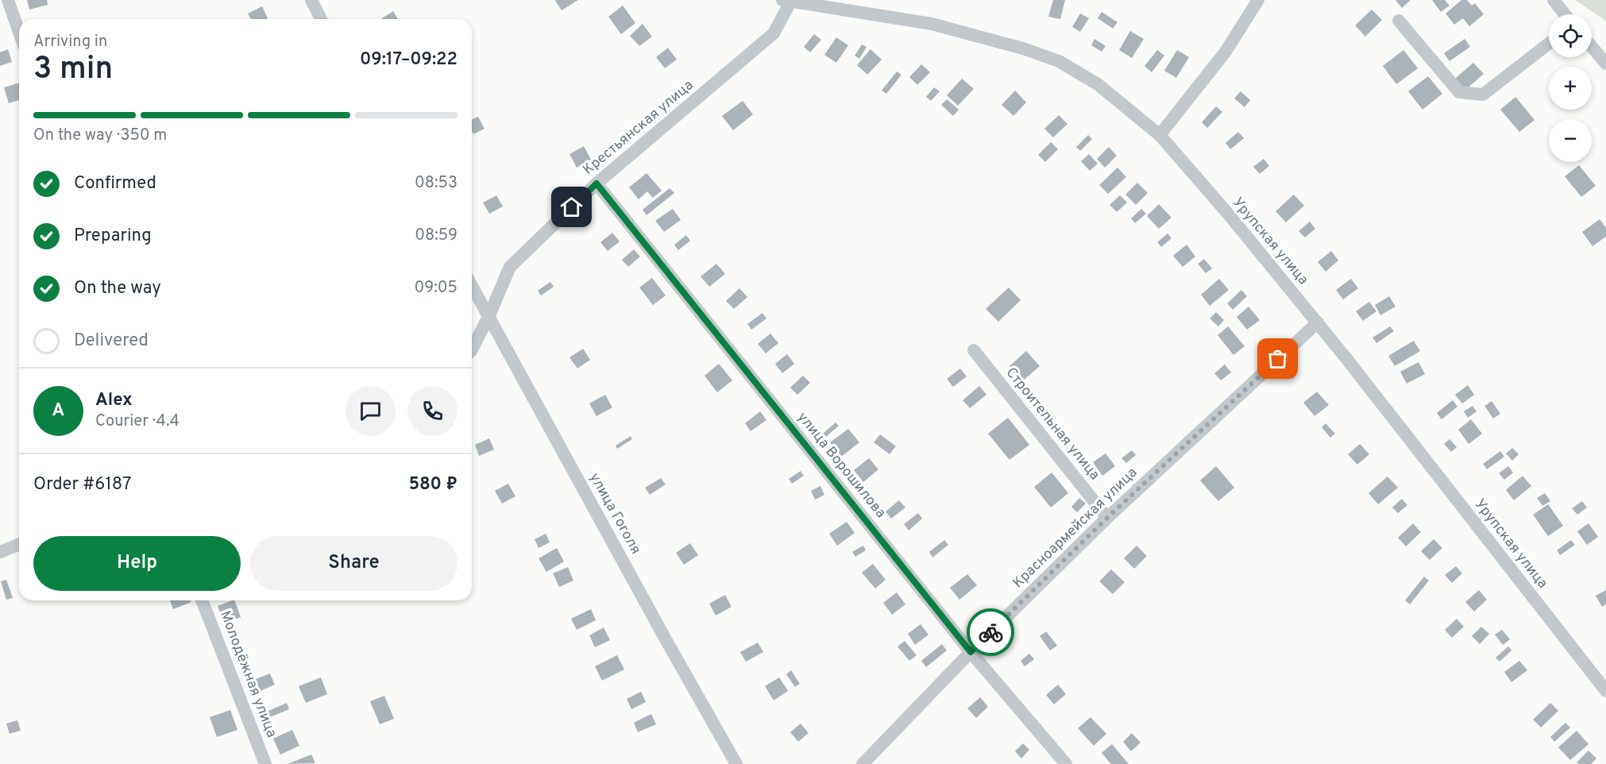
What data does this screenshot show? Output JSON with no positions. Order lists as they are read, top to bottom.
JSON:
{
  "streets": {
    "street": [
      "Крестьянская улица",
      "Урупская улица",
      "Строительная улица",
      "улица Ворошилова",
      "улица Гоголя",
      "Красноармейская улица",
      "Молодёжная улица"
    ]
  },
  "crossings": [
    ["Крестьянская улица", "Урупская улица"],
    ["Крестьянская улица", "улица Ворошилова"],
    ["Крестьянская улица", "улица Гоголя"],
    ["Урупская улица", "Красноармейская улица"],
    ["Строительная улица", "Красноармейская улица"],
    ["улица Ворошилова", "Красноармейская улица"]
  ],
  "page": {
    "map_buttons": ["+", "−"],
    "heading": ["3 min", "Arriving in", "09:17–09:22"],
    "panel": [
      "Alex",
      "Courier · 4.4",
      "Order #6187",
      "580 ₽"
    ],
    "bar": "On the way · 350 m",
    "list": [
      ["Confirmed", "08:53"],
      ["Preparing", "08:59"],
      ["On the way", "09:05"],
      "Delivered"
    ],
    "round": "A",
    "buttons": ["Help", "Share"]
  }
}
